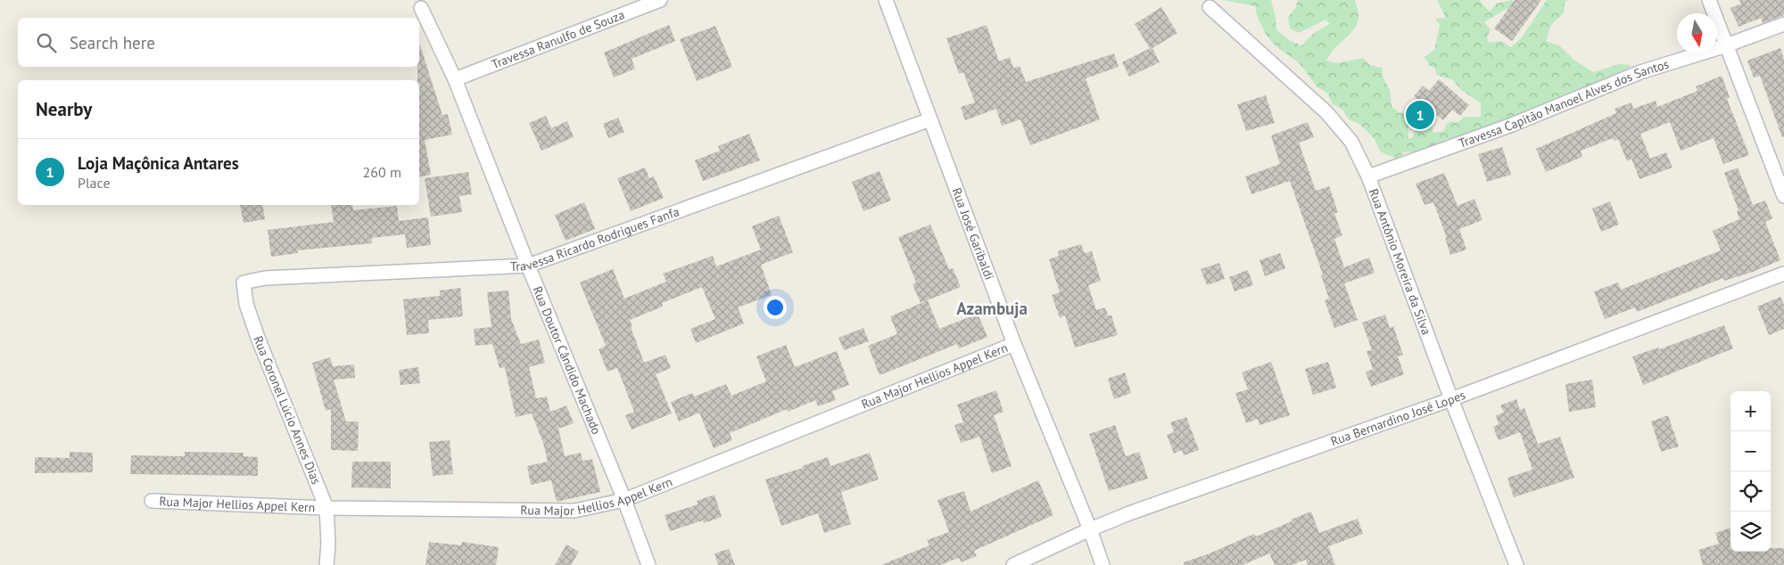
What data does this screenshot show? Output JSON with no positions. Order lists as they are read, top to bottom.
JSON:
{
  "streets": {
    "street": [
      "Travessa Ranulfo de Souza",
      "Travessa Capitão Manoel Alves dos Santos",
      "Rua José Garibaldi",
      "Travessa Ricardo Rodrigues Fanfa",
      "Rua Antônio Moreira da Silva",
      "Rua Doutor Cândido Machado",
      "Rua Major Hellios Appel Kern",
      "Rua Coronel Lúcio Annes Dias",
      "Rua Bernardino José Lopes"
    ]
  },
  "crossings": [
    ["Travessa Ranulfo de Souza", "Rua Doutor Cândido Machado"],
    ["Travessa Capitão Manoel Alves dos Santos", "Rua Antônio Moreira da Silva"],
    ["Rua José Garibaldi", "Travessa Ricardo Rodrigues Fanfa"],
    ["Rua José Garibaldi", "Rua Major Hellios Appel Kern"],
    ["Rua José Garibaldi", "Rua Bernardino José Lopes"],
    ["Travessa Ricardo Rodrigues Fanfa", "Rua Doutor Cândido Machado"],
    ["Travessa Ricardo Rodrigues Fanfa", "Rua Coronel Lúcio Annes Dias"],
    ["Rua Antônio Moreira da Silva", "Rua Bernardino José Lopes"],
    ["Rua Doutor Cândido Machado", "Rua Major Hellios Appel Kern"],
    ["Rua Major Hellios Appel Kern", "Rua Coronel Lúcio Annes Dias"]
  ],
  "districts": ["Azambuja"],
  "north": "bottom",
  "page": {
    "search": "Search here",
    "heading": "Nearby",
    "pins": "1",
    "list": [
      {
        "mark": "1",
        "name": "Loja Maçônica Antares",
        "note": "Place",
        "value": "260 m"
      }
    ],
    "map_buttons": ["+", "−"]
  }
}
